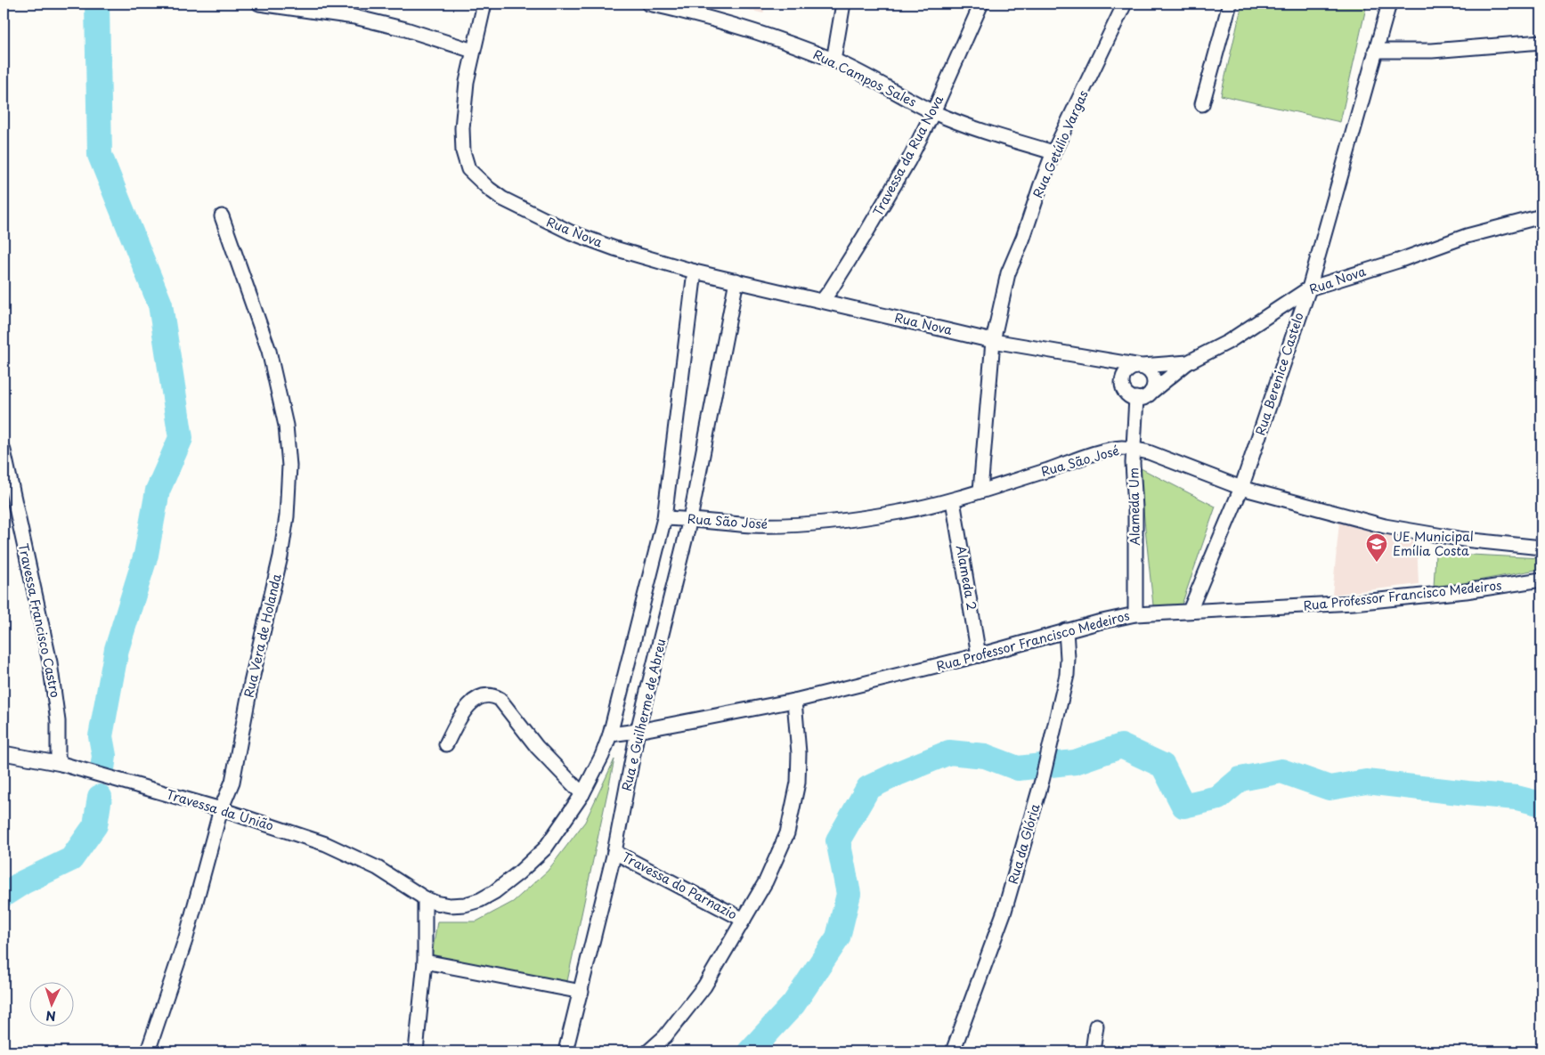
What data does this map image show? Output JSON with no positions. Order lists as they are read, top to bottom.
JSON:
{
  "streets": {
    "street": [
      "Rua Campos Sales",
      "Rua Getúlio Vargas",
      "Travessa da Rua Nova",
      "Rua Nova",
      "Rua Berenice Castelo",
      "Rua São José",
      "Alameda Um",
      "Alameda 2",
      "Rua Professor Francisco Medeiros",
      "Travessa Francisco Castro",
      "Rua Vera de Holanda",
      "Rua e Guilherme de Abreu",
      "Travessa da União",
      "Rua da Glória",
      "Travessa do Parnazio"
    ]
  },
  "crossings": [
    ["Rua Campos Sales", "Rua Getúlio Vargas"],
    ["Rua Campos Sales", "Travessa da Rua Nova"],
    ["Rua Getúlio Vargas", "Rua Nova"],
    ["Travessa da Rua Nova", "Rua Nova"],
    ["Rua Nova", "Rua Berenice Castelo"],
    ["Rua Nova", "Alameda Um"],
    ["Rua Nova", "Rua e Guilherme de Abreu"],
    ["Rua Berenice Castelo", "Rua São José"],
    ["Rua Berenice Castelo", "Rua Professor Francisco Medeiros"],
    ["Rua São José", "Alameda Um"],
    ["Rua São José", "Alameda 2"],
    ["Rua São José", "Rua e Guilherme de Abreu"],
    ["Alameda Um", "Rua Professor Francisco Medeiros"],
    ["Alameda 2", "Rua Professor Francisco Medeiros"],
    ["Rua Professor Francisco Medeiros", "Rua e Guilherme de Abreu"],
    ["Rua Professor Francisco Medeiros", "Rua da Glória"],
    ["Rua Professor Francisco Medeiros", "Travessa do Parnazio"],
    ["Travessa Francisco Castro", "Travessa da União"],
    ["Rua Vera de Holanda", "Travessa da União"],
    ["Rua e Guilherme de Abreu", "Travessa do Parnazio"]
  ],
  "places": {
    "school or university": ["UE Municipal Emília Costa"]
  },
  "north": "bottom"
}
